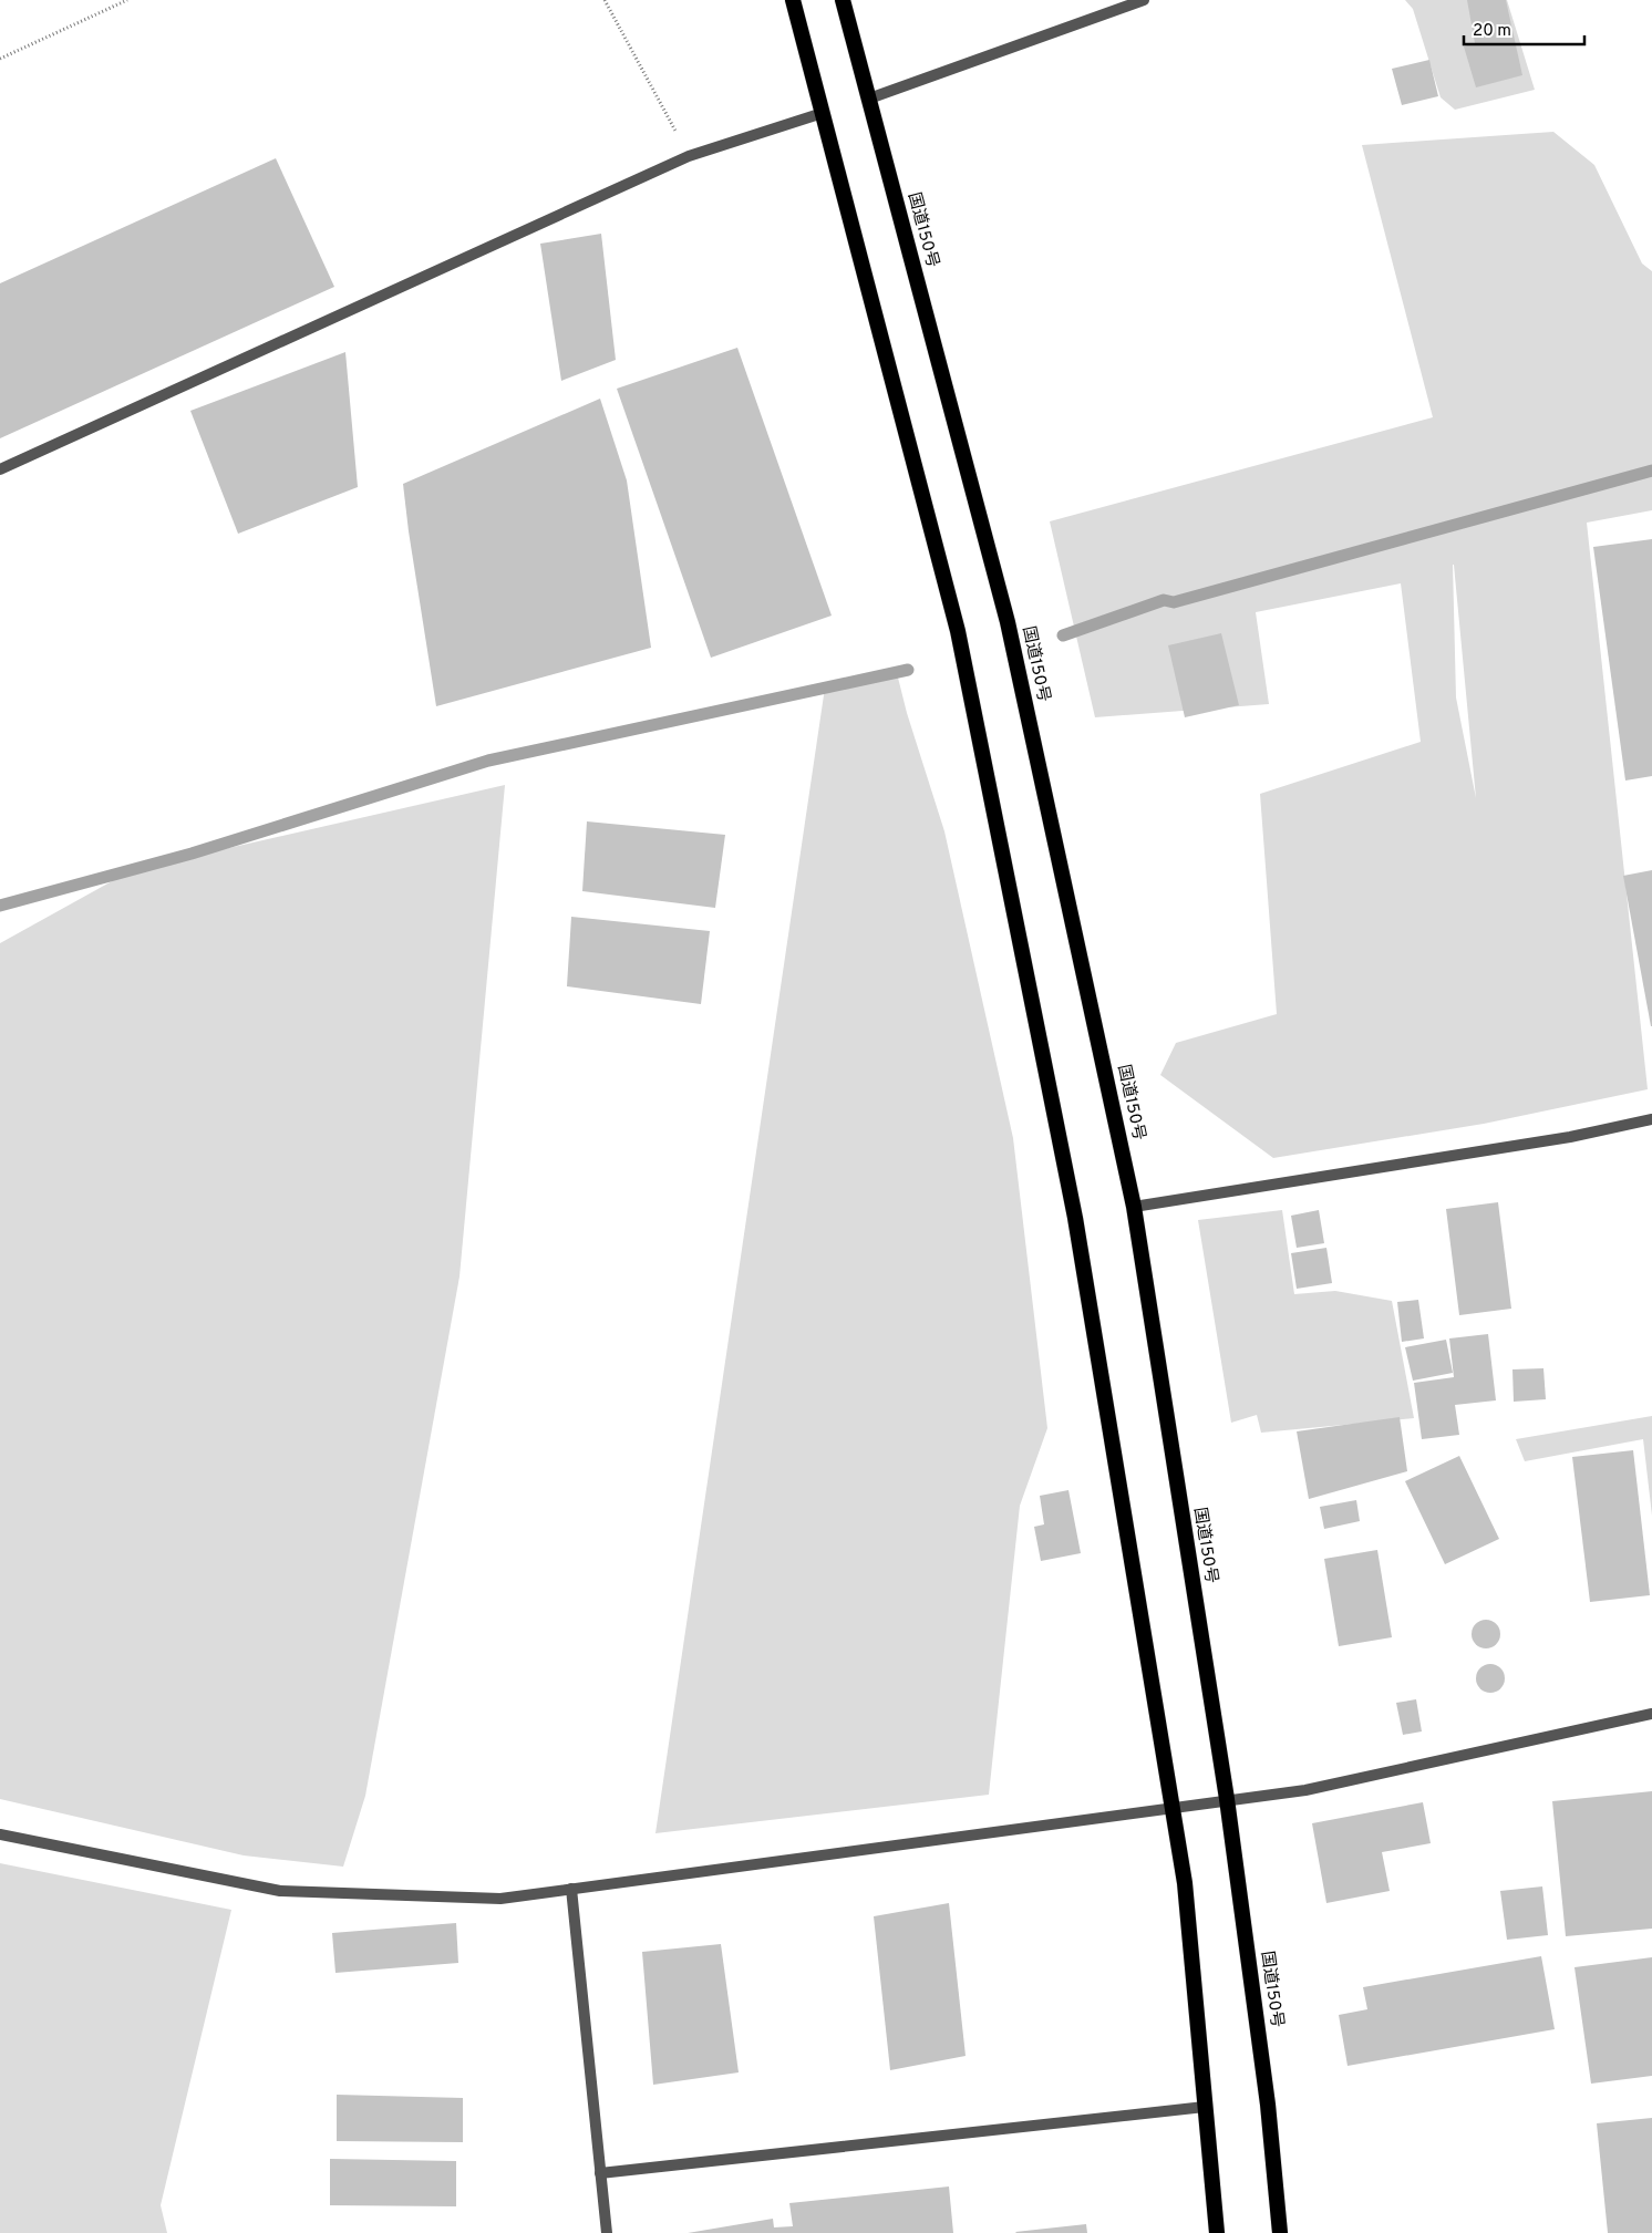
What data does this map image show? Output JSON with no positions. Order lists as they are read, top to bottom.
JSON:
{
  "streets": {
    "highway": ["国道150号"]
  },
  "scale_bar": "20 m"
}
